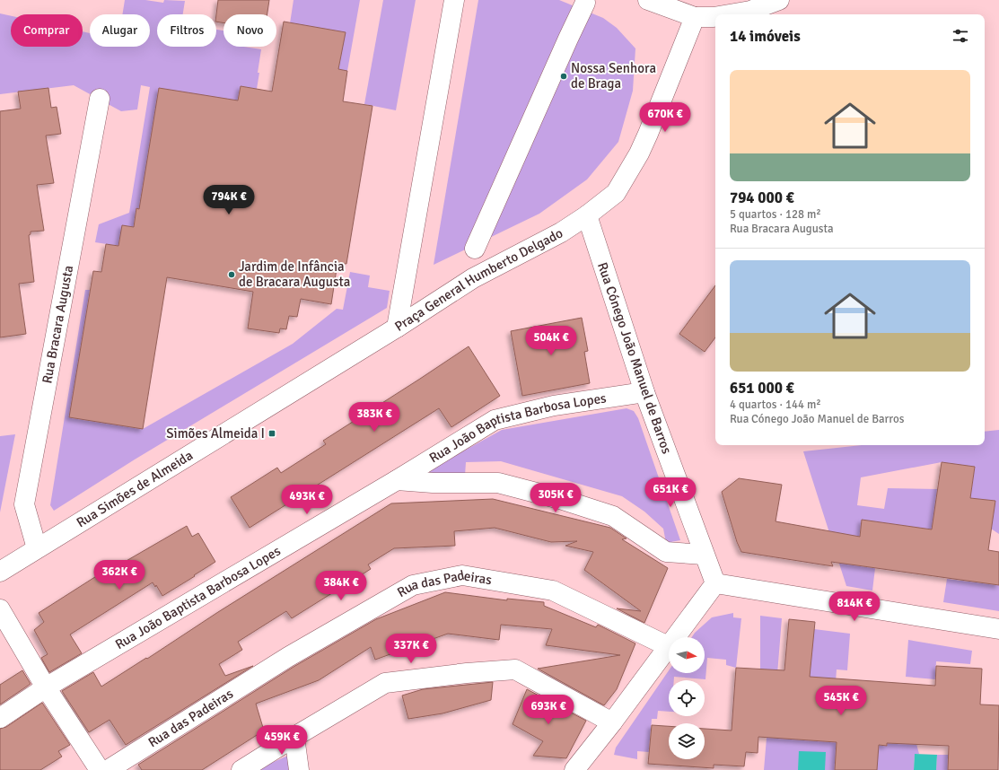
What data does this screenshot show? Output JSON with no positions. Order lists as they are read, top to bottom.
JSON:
{
  "streets": {
    "street": [
      "Praça General Humberto Delgado",
      "Rua Bracara Augusta",
      "Rua Cónego João Manuel de Barros",
      "Rua João Baptista Barbosa Lopes",
      "Rua Simões de Almeida",
      "Rua das Padeiras"
    ]
  },
  "crossings": [
    ["Praça General Humberto Delgado", "Rua Cónego João Manuel de Barros"],
    ["Praça General Humberto Delgado", "Rua Simões de Almeida"],
    ["Rua Bracara Augusta", "Rua Simões de Almeida"],
    ["Rua Cónego João Manuel de Barros", "Rua João Baptista Barbosa Lopes"]
  ],
  "places": {
    "other": ["Nossa Senhora de Braga", "Jardim de Infância de Bracara Augusta"],
    "transit": ["Simões Almeida I"]
  },
  "north": "right",
  "page": {
    "chip": [
      "Comprar",
      "Alugar",
      "Filtros",
      "Novo"
    ],
    "heading": "14 imóveis",
    "list": [
      {
        "name": "794 000 €",
        "note": "5 quartos · 128 m² · Rua Bracara Augusta"
      },
      {
        "name": "651 000 €",
        "note": "4 quartos · 144 m² · Rua Cónego João Manuel de Barros"
      }
    ],
    "price": [
      "670K €",
      "794K €",
      "504K €",
      "383K €",
      "651K €",
      "305K €",
      "493K €",
      "362K €",
      "384K €",
      "814K €",
      "337K €",
      "545K €",
      "693K €",
      "459K €"
    ]
  }
}
